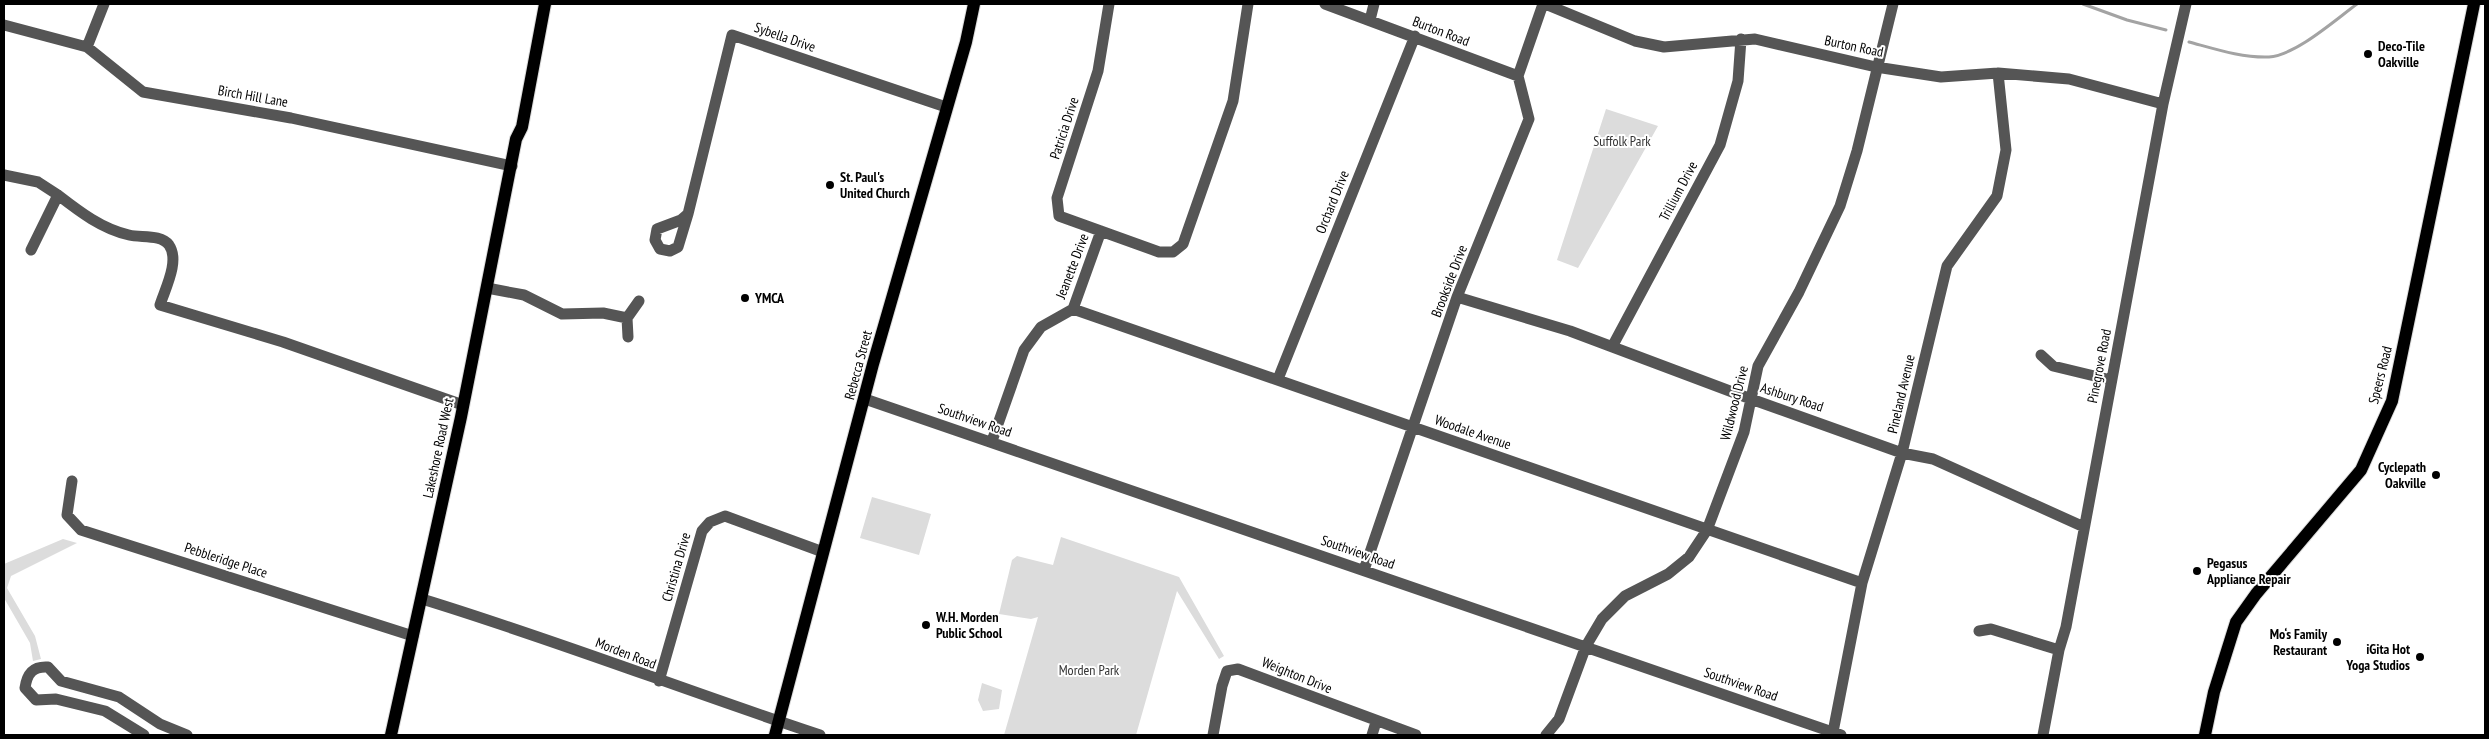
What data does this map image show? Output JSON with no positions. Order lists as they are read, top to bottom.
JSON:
{
  "streets": {
    "main road": ["Rebecca Street", "Speers Road", "Lakeshore Road West"],
    "street": [
      "Burton Road",
      "Sybella Drive",
      "Birch Hill Lane",
      "Patricia Drive",
      "Trillium Drive",
      "Orchard Drive",
      "Jeanette Drive",
      "Brookside Drive",
      "Pinegrove Road",
      "Pineland Avenue",
      "Ashbury Road",
      "Wildwood Drive",
      "Southview Road",
      "Woodale Avenue",
      "Pebbleridge Place",
      "Christina Drive",
      "Morden Road",
      "Weighton Drive"
    ]
  },
  "crossings": [
    ["Burton Road", "Trillium Drive"],
    ["Burton Road", "Orchard Drive"],
    ["Burton Road", "Brookside Drive"],
    ["Burton Road", "Pinegrove Road"],
    ["Burton Road", "Pineland Avenue"],
    ["Burton Road", "Wildwood Drive"],
    ["Sybella Drive", "Rebecca Street"],
    ["Birch Hill Lane", "Lakeshore Road West"],
    ["Patricia Drive", "Jeanette Drive"],
    ["Trillium Drive", "Ashbury Road"],
    ["Orchard Drive", "Woodale Avenue"],
    ["Jeanette Drive", "Southview Road"],
    ["Jeanette Drive", "Woodale Avenue"],
    ["Brookside Drive", "Ashbury Road"],
    ["Brookside Drive", "Southview Road"],
    ["Brookside Drive", "Woodale Avenue"],
    ["Rebecca Street", "Southview Road"],
    ["Rebecca Street", "Christina Drive"],
    ["Rebecca Street", "Morden Road"],
    ["Pinegrove Road", "Ashbury Road"],
    ["Pineland Avenue", "Ashbury Road"],
    ["Pineland Avenue", "Southview Road"],
    ["Pineland Avenue", "Woodale Avenue"],
    ["Ashbury Road", "Wildwood Drive"],
    ["Wildwood Drive", "Southview Road"],
    ["Wildwood Drive", "Woodale Avenue"],
    ["Lakeshore Road West", "Pebbleridge Place"],
    ["Lakeshore Road West", "Morden Road"],
    ["Christina Drive", "Morden Road"]
  ],
  "parks": ["Suffolk Park", "Morden Park"],
  "places": [
    "Deco-Tile Oakville",
    "St. Paul's United Church",
    "YMCA",
    "Cyclepath Oakville",
    "Pegasus Appliance Repair",
    "W.H. Morden Public School",
    "Mo‘s Family Restaurant",
    "iGita Hot Yoga Studios"
  ]
}
